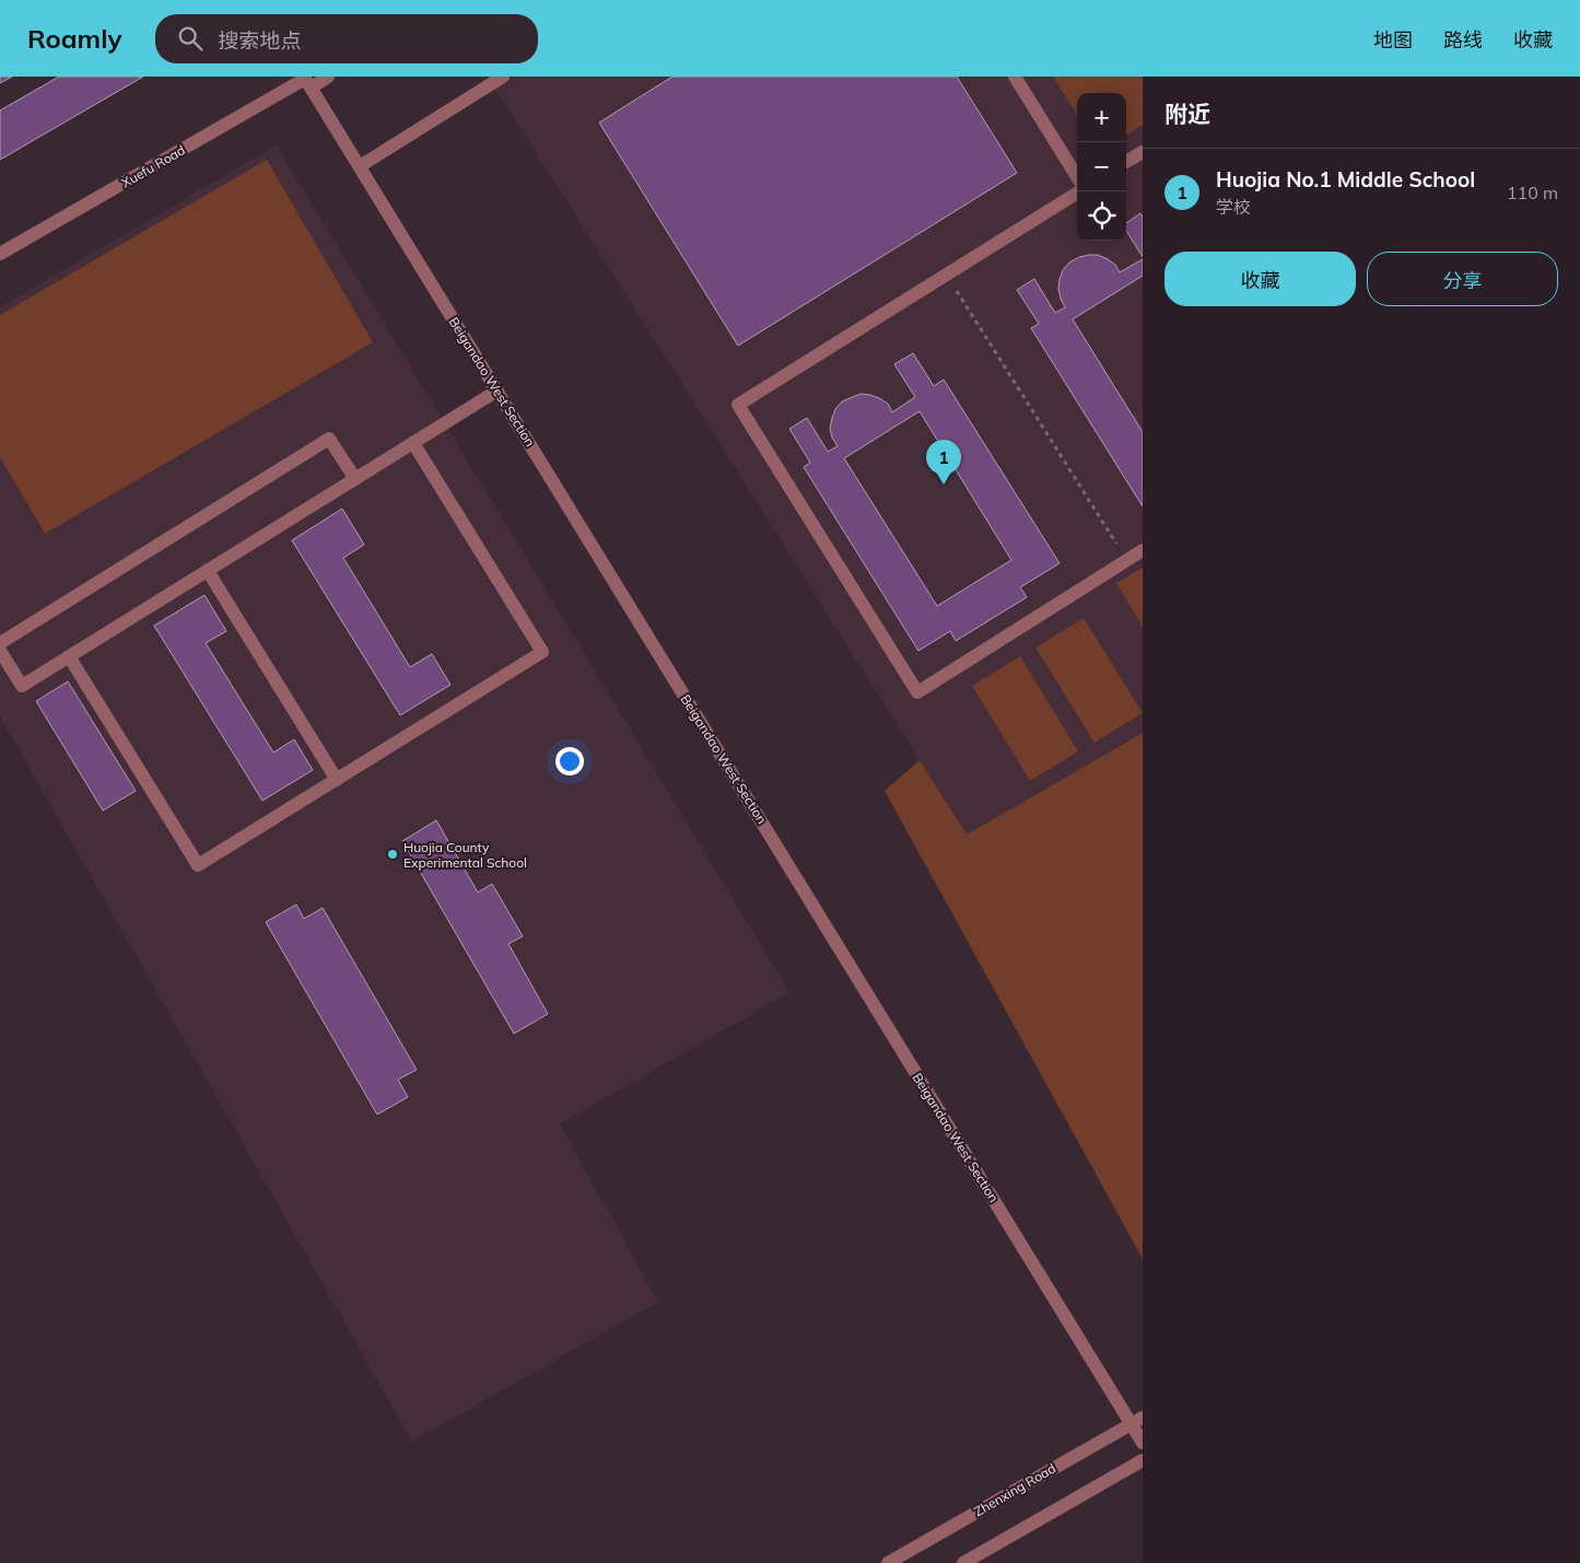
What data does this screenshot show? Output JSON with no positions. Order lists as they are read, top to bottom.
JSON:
{
  "streets": {
    "street": ["Xuefu Road", "Beigandao West Section", "Zhenxing Road"]
  },
  "crossings": [
    ["Xuefu Road", "Beigandao West Section"],
    ["Beigandao West Section", "Zhenxing Road"]
  ],
  "places": ["Huojia County Experimental School"],
  "page": {
    "header": "Roamly",
    "search": "搜索地点",
    "nav": ["地图", "路线", "收藏"],
    "heading": "附近",
    "map_buttons": ["+", "−"],
    "list": [
      {
        "mark": "1",
        "name": "Huojia No.1 Middle School",
        "note": "学校",
        "value": "110 m"
      }
    ],
    "buttons": ["收藏", "分享"],
    "pins": "1"
  }
}
